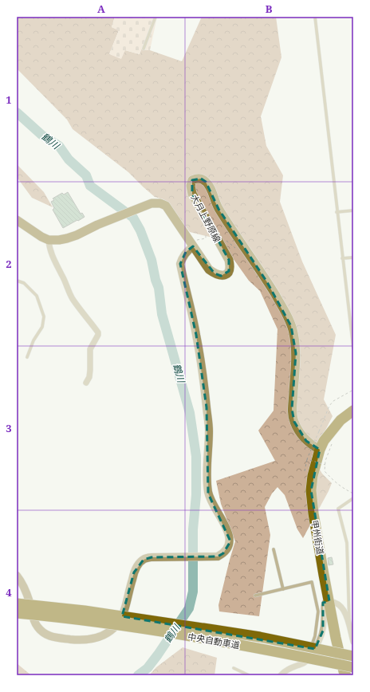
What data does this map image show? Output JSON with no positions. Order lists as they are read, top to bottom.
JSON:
{
  "streets": {
    "highway": ["甲州街道", "中央自動車道"],
    "main road": ["大月上野原線"]
  },
  "crossings": [
    ["大月上野原線", "甲州街道"]
  ],
  "water": ["鶴川"],
  "grid": {
    "columns": ["A", "B"],
    "rows": [
      "1",
      "2",
      "3",
      "4"
    ]
  }
}
